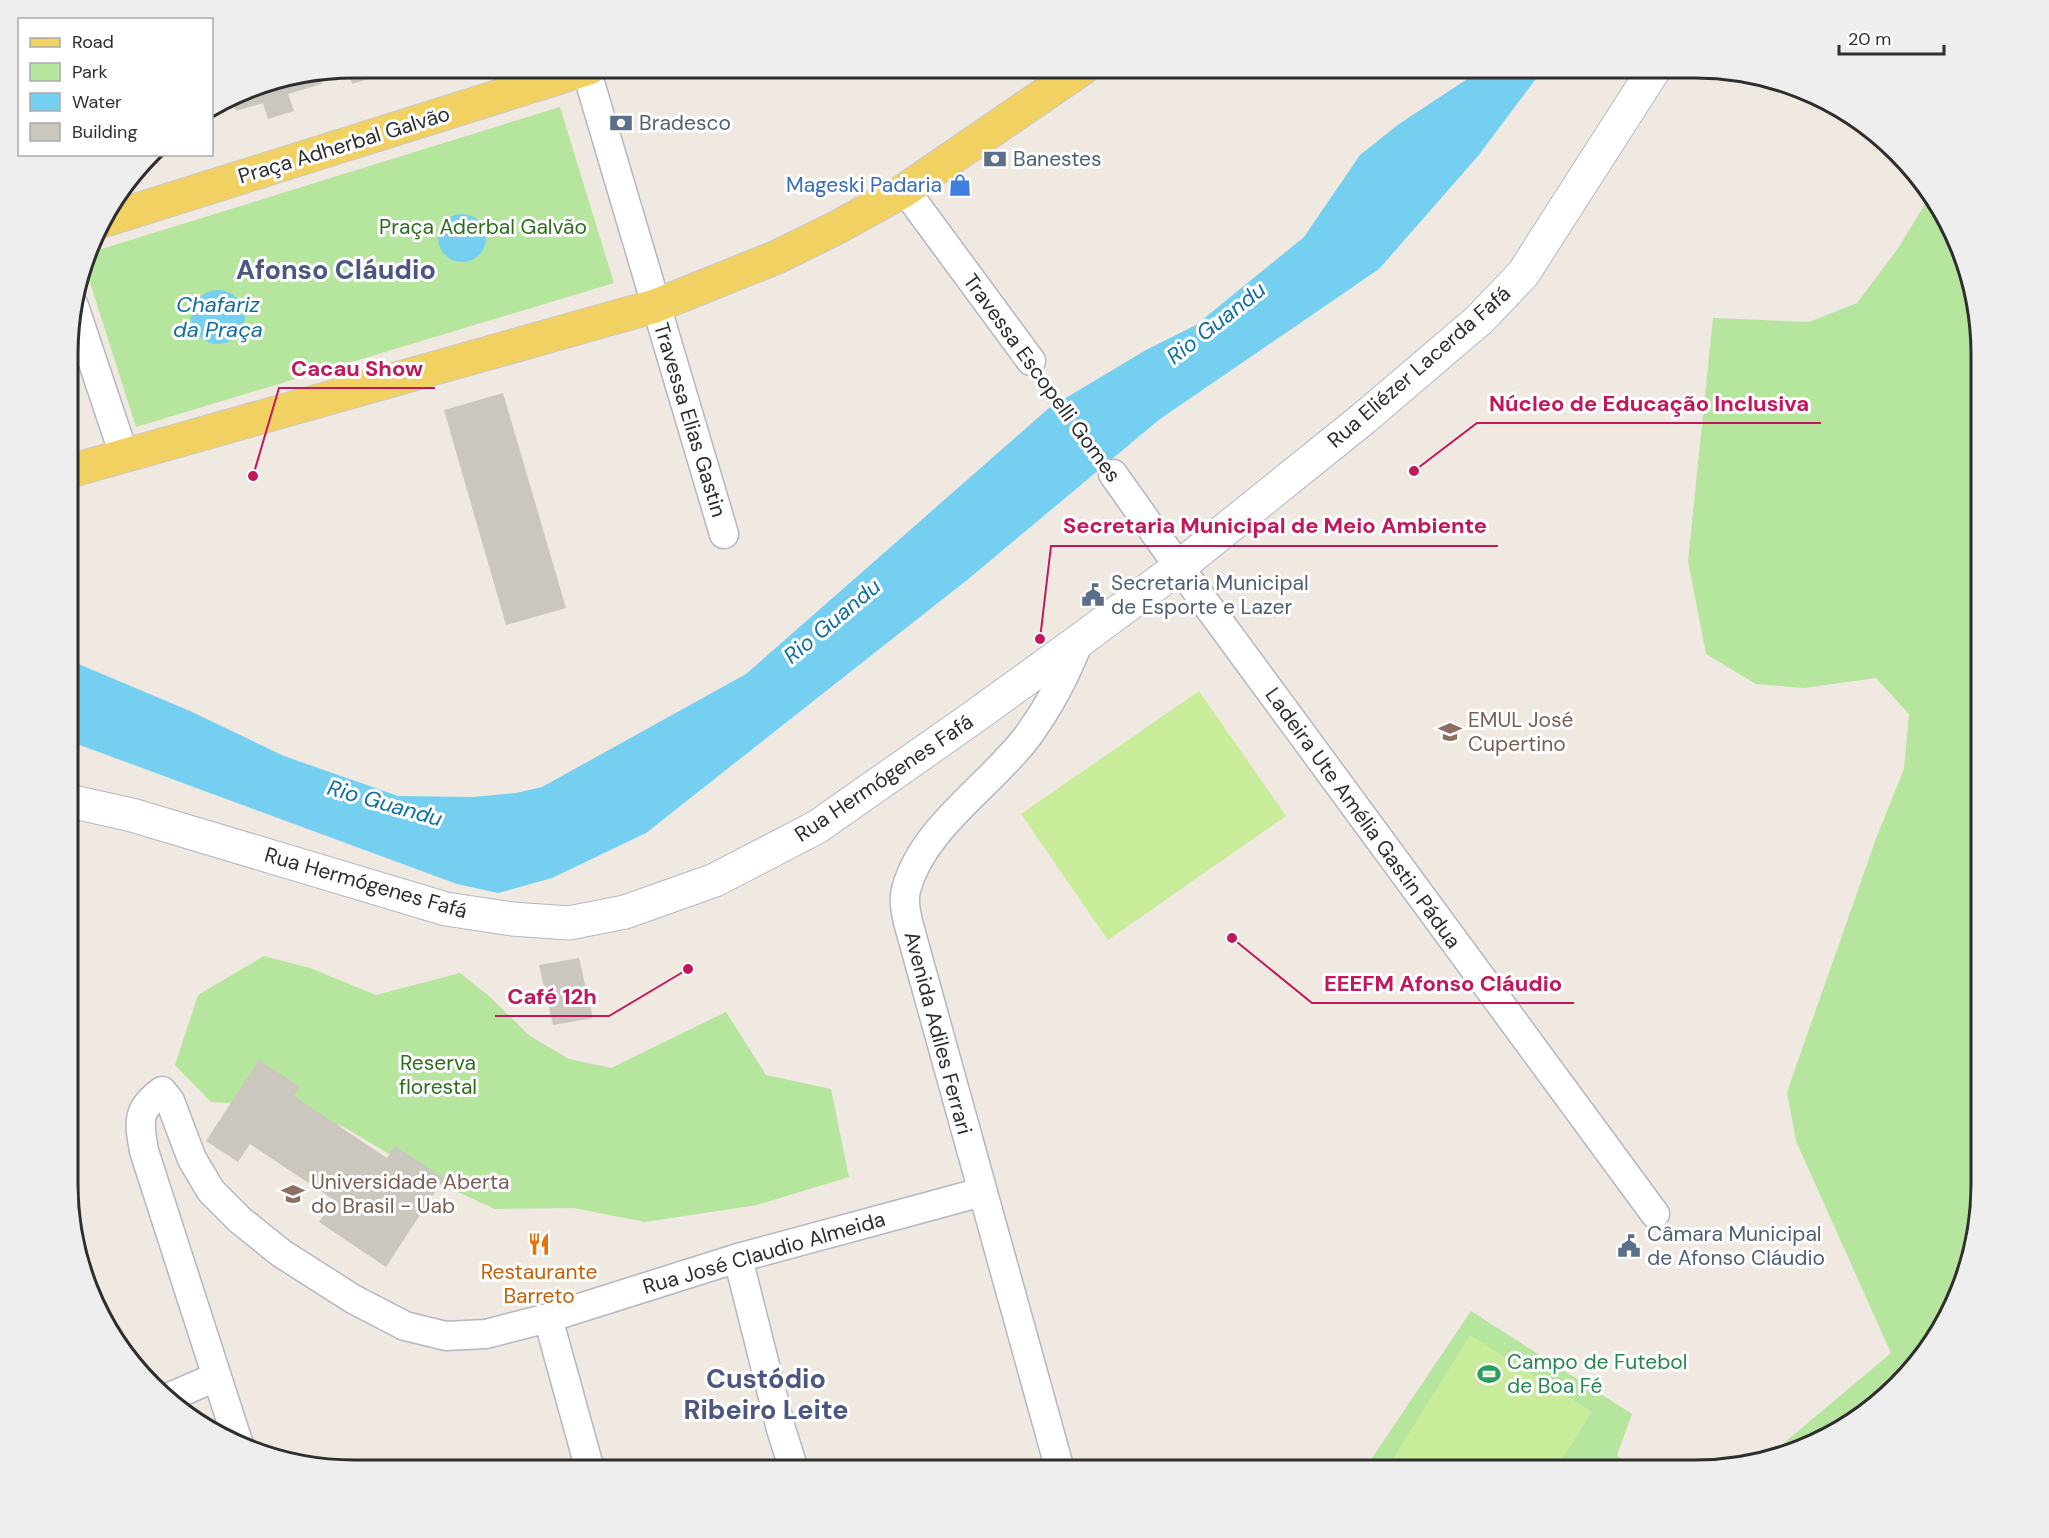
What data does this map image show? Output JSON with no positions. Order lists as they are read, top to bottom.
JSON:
{
  "streets": {
    "main road": ["Praça Adherbal Galvão"],
    "street": [
      "Rua Eliézer Lacerda Fafá",
      "Travessa Escopelli Gomes",
      "Travessa Elias Gastin",
      "Rua Hermógenes Fafá",
      "Ladeira Ute Amélia Gastin Pádua",
      "Avenida Adiles Ferrari",
      "Rua José Claudio Almeida"
    ]
  },
  "crossings": [
    ["Rua Eliézer Lacerda Fafá", "Travessa Escopelli Gomes"],
    ["Rua Eliézer Lacerda Fafá", "Rua Hermógenes Fafá"],
    ["Rua Eliézer Lacerda Fafá", "Ladeira Ute Amélia Gastin Pádua"],
    ["Travessa Escopelli Gomes", "Rua Hermógenes Fafá"],
    ["Travessa Escopelli Gomes", "Ladeira Ute Amélia Gastin Pádua"],
    ["Rua Hermógenes Fafá", "Ladeira Ute Amélia Gastin Pádua"],
    ["Rua Hermógenes Fafá", "Avenida Adiles Ferrari"],
    ["Avenida Adiles Ferrari", "Rua José Claudio Almeida"]
  ],
  "districts": ["Afonso Cláudio", "Custódio Ribeiro Leite"],
  "water": ["Chafariz da Praça", "Rio Guandu"],
  "parks": ["Praça Aderbal Galvão", "Reserva florestal"],
  "places": {
    "bank": ["Bradesco", "Banestes"],
    "shop": ["Mageski Padaria"],
    "other": [
      "Núcleo de Educação Inclusiva",
      "Cacau Show",
      "Secretaria Municipal de Meio Ambiente",
      "EEEFM Afonso Cláudio",
      "Café 12h"
    ],
    "public building": ["Secretaria Municipal de Esporte e Lazer", "Câmara Municipal de Afonso Cláudio"],
    "school or university": ["EMUL José Cupertino", "Universidade Aberta do Brasil - Uab"],
    "restaurant": ["Restaurante Barreto"],
    "sports": ["Campo de Futebol de Boa Fé"]
  },
  "legend": [
    "Road",
    "Park",
    "Water",
    "Building"
  ],
  "scale_bar": "20 m"
}
